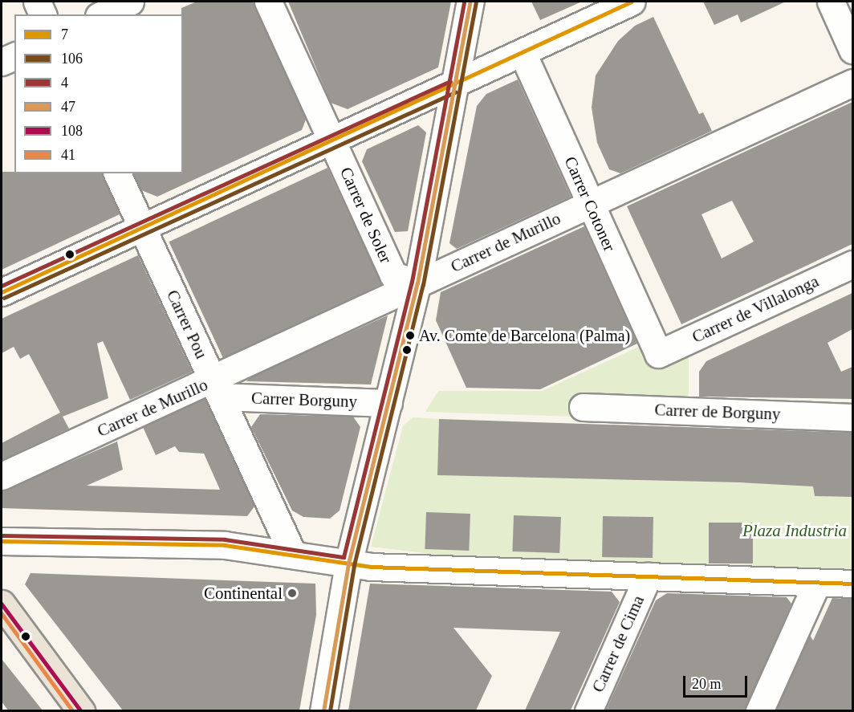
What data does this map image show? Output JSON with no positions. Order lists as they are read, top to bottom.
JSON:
{
  "streets": {
    "street": [
      "Carrer Cotoner",
      "Carrer de Soler",
      "Carrer de Murillo",
      "Carrer de Villalonga",
      "Carrer Pou",
      "Carrer Borguny",
      "Carrer de Borguny",
      "Carrer de Cima"
    ]
  },
  "crossings": [
    ["Carrer Cotoner", "Carrer de Murillo"],
    ["Carrer Cotoner", "Carrer de Villalonga"],
    ["Carrer de Soler", "Carrer de Murillo"],
    ["Carrer de Murillo", "Carrer Pou"],
    ["Carrer de Murillo", "Carrer Borguny"],
    ["Carrer Pou", "Carrer Borguny"]
  ],
  "parks": ["Plaza Industria"],
  "places": ["Av. Comte de Barcelona (Palma)", "Continental"],
  "lines": [
    "transit line 7",
    "transit line 4",
    "transit line 47",
    "transit line 106",
    "transit line 108",
    "transit line 41"
  ],
  "legend": [
    "7",
    "106",
    "4",
    "47",
    "108",
    "41"
  ],
  "scale_bar": "20 m"
}
